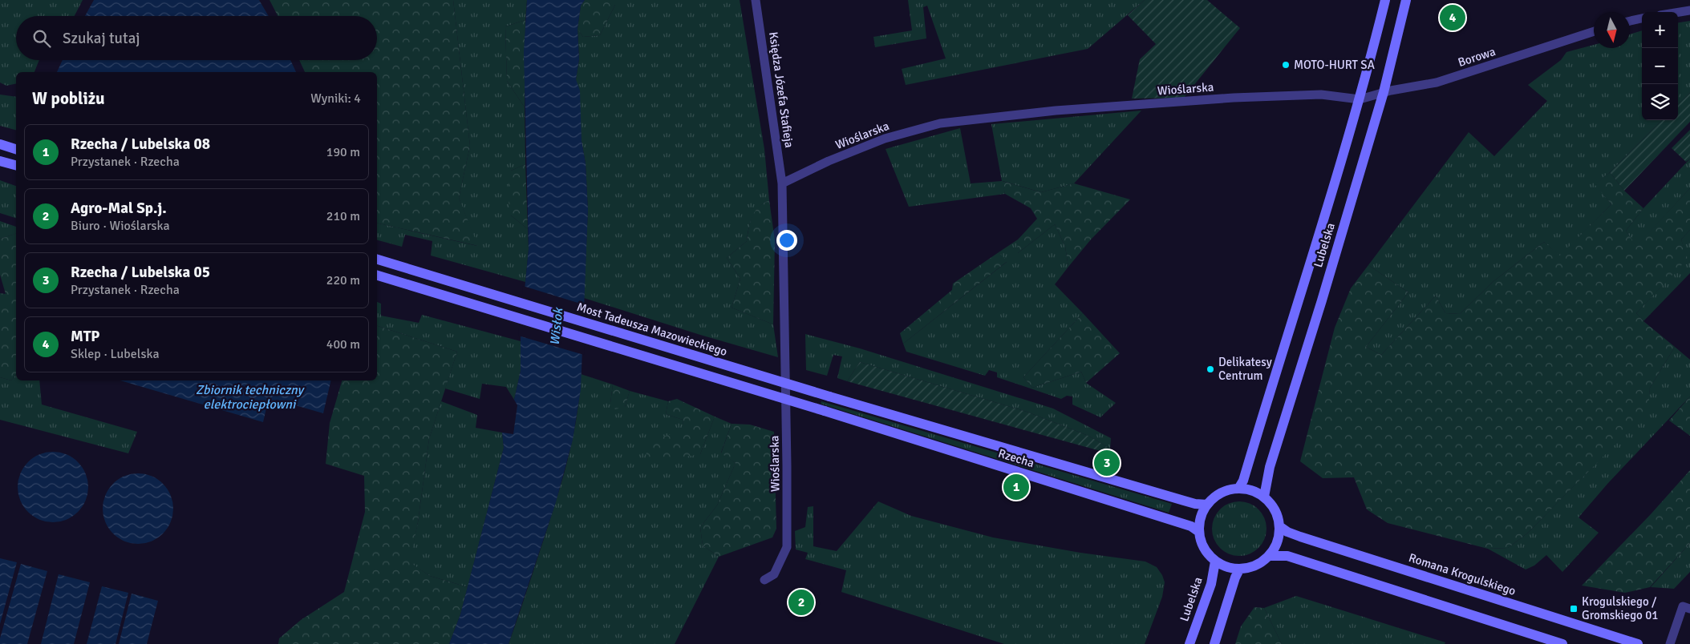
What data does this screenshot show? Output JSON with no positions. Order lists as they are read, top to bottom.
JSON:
{
  "streets": {
    "main road": [
      "Lubelska",
      "Most Tadeusza Mazowieckiego",
      "Rzecha",
      "Romana Krogulskiego"
    ],
    "street": ["Borowa", "Wioślarska", "Księdza Józefa Stafieja"]
  },
  "crossings": [
    ["Borowa", "Wioślarska"],
    ["Borowa", "Lubelska"],
    ["Wioślarska", "Księdza Józefa Stafieja"],
    ["Wioślarska", "Lubelska"],
    ["Lubelska", "Rzecha"],
    ["Lubelska", "Romana Krogulskiego"],
    ["Most Tadeusza Mazowieckiego", "Rzecha"],
    ["Rzecha", "Romana Krogulskiego"]
  ],
  "water": ["Wisłok", "Zbiornik techniczny elektrociepłowni"],
  "places": {
    "other": ["MOTO-HURT SA", "Delikatesy Centrum"],
    "transit": ["Krogulskiego / Gromskiego 01"]
  },
  "north": "bottom",
  "page": {
    "pins": [
      "4",
      "3",
      "1",
      "2"
    ],
    "map_buttons": ["+", "−"],
    "search": "Szukaj tutaj",
    "heading": ["W pobliżu", "Wyniki: 4"],
    "list": [
      {
        "mark": "1",
        "name": "Rzecha / Lubelska 08",
        "note": "Przystanek · Rzecha",
        "value": "190 m"
      },
      {
        "mark": "2",
        "name": "Agro-Mal Sp.j.",
        "note": "Biuro · Wioślarska",
        "value": "210 m"
      },
      {
        "mark": "3",
        "name": "Rzecha / Lubelska 05",
        "note": "Przystanek · Rzecha",
        "value": "220 m"
      },
      {
        "mark": "4",
        "name": "MTP",
        "note": "Sklep · Lubelska",
        "value": "400 m"
      }
    ]
  }
}
